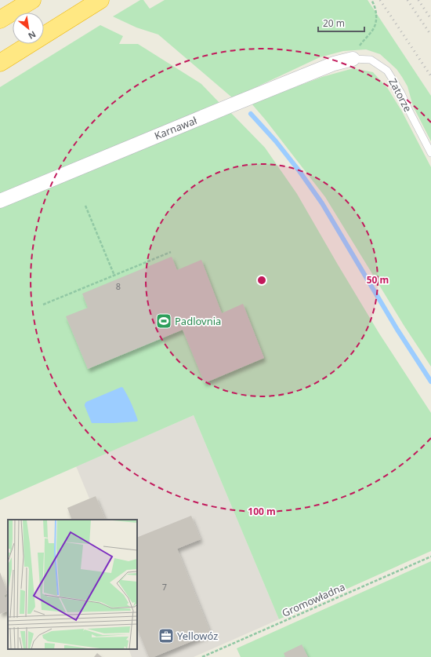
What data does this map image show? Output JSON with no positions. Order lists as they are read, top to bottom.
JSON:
{
  "streets": {
    "street": ["Karnawał"],
    "lane": ["Zatorze"],
    "path": ["Gromowładna"]
  },
  "crossings": [
    ["Zatorze", "Karnawał"]
  ],
  "places": {
    "sports": ["Padlovnia"],
    "office": ["Yellowóz"]
  },
  "house_numbers": ["8", "7"],
  "scale_bar": "20 m",
  "north": "bottom right",
  "rings": ["50 m", "100 m"]
}
